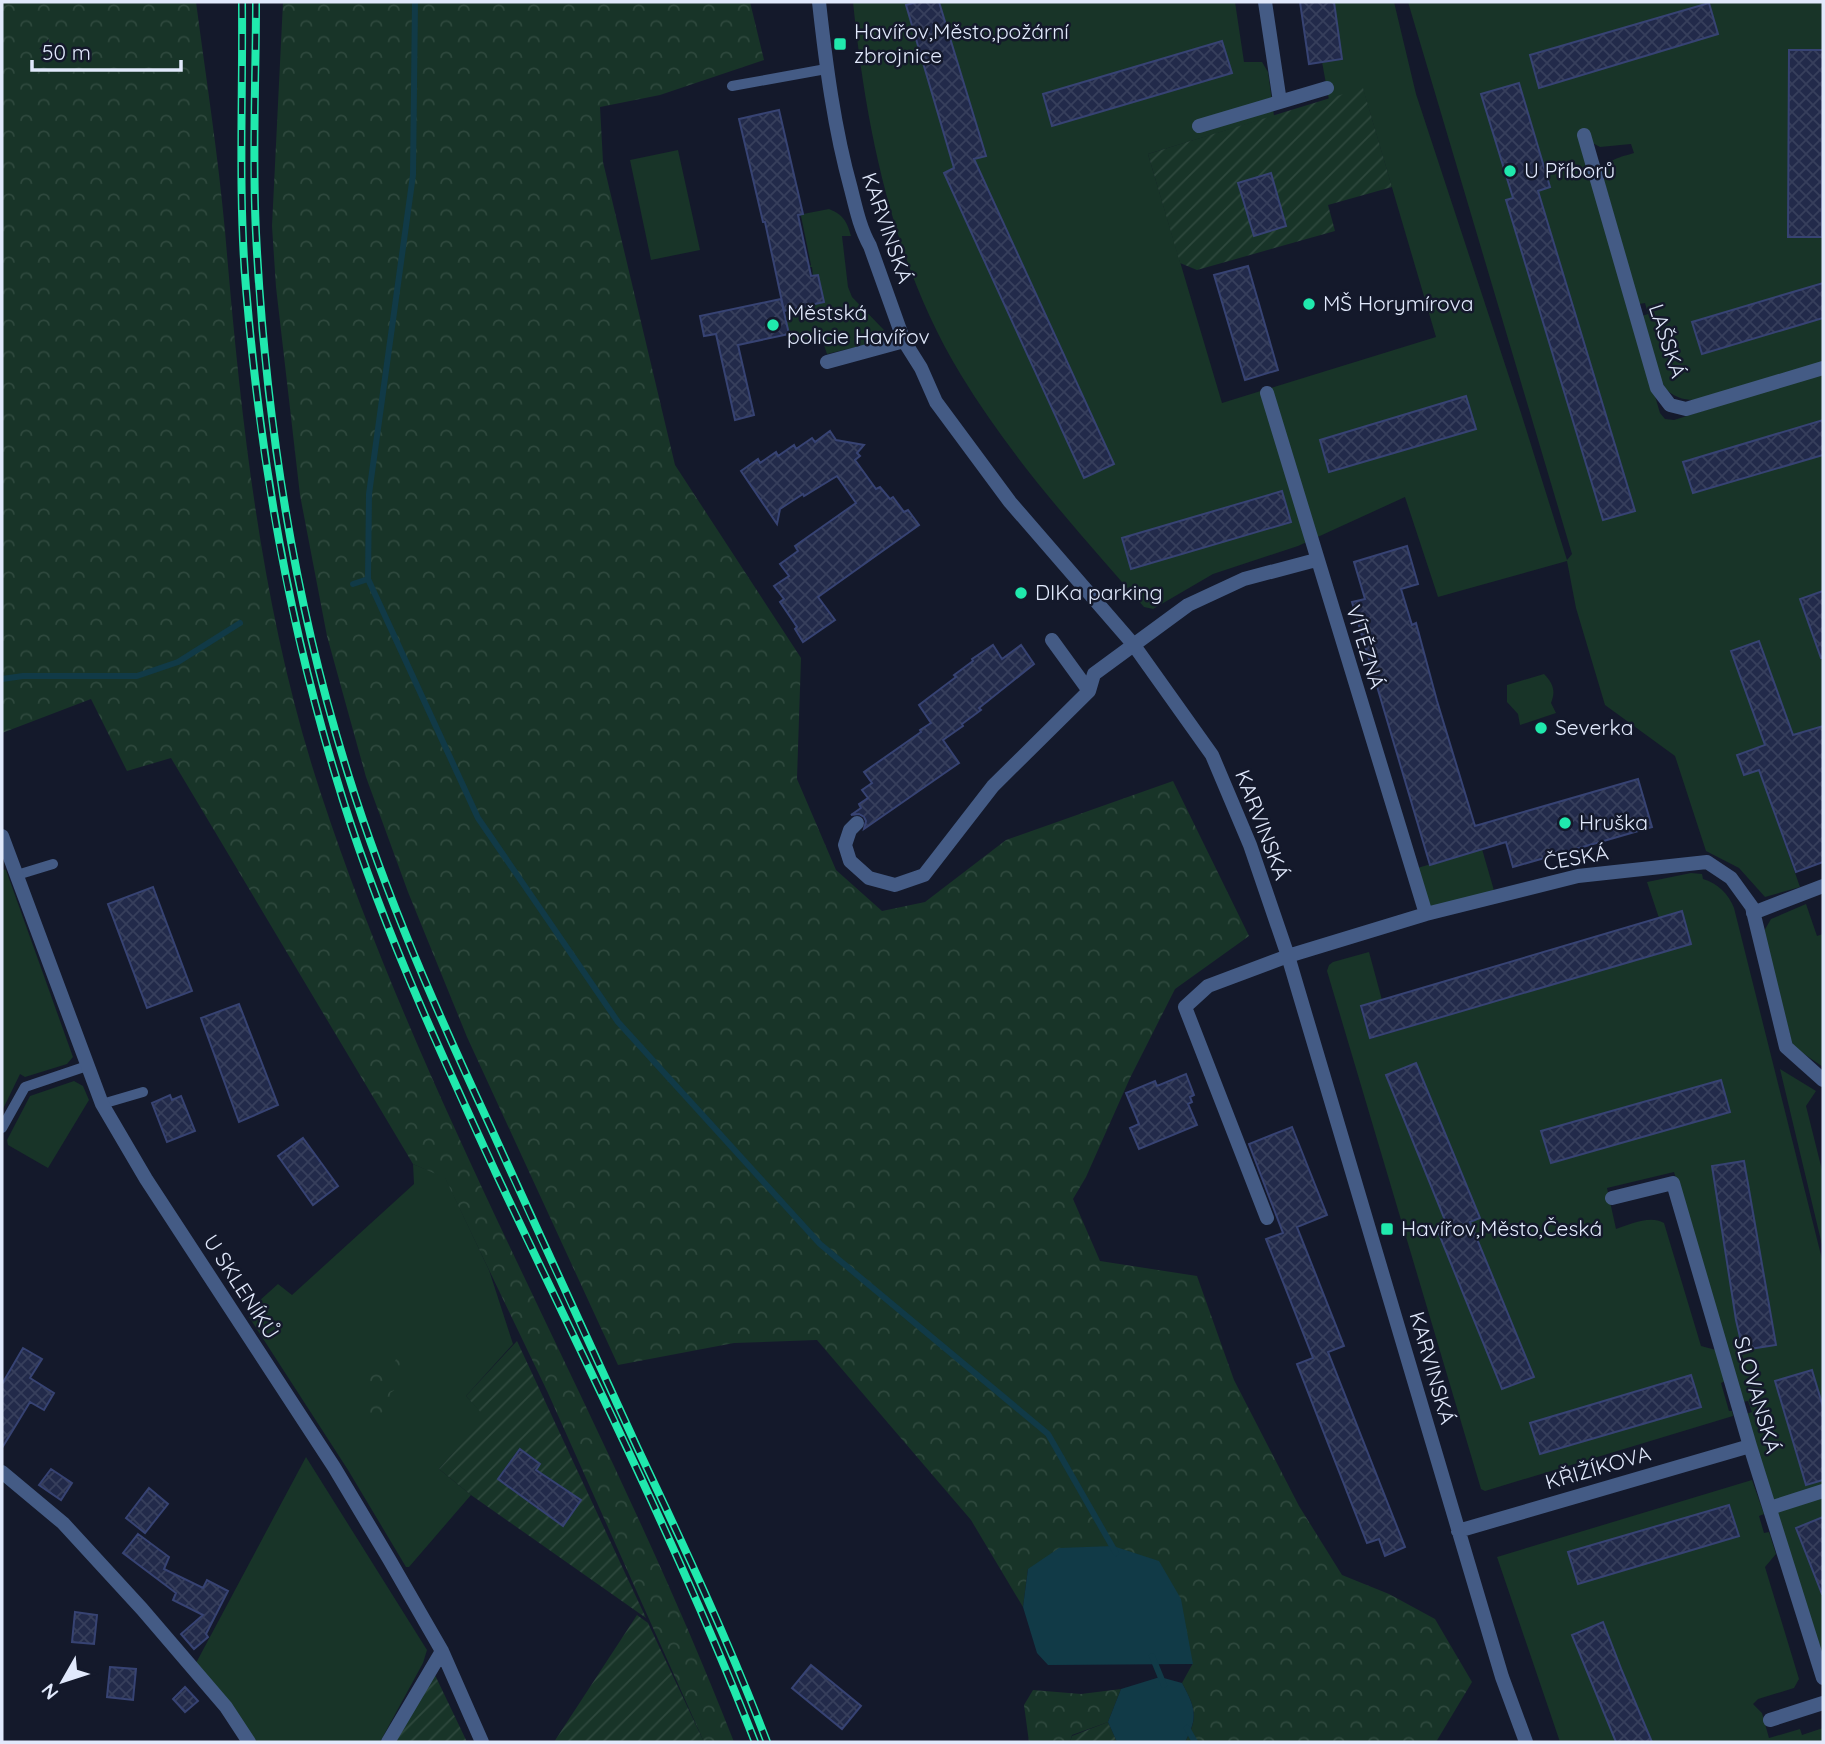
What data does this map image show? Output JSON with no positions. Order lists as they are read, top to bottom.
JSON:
{
  "streets": {
    "street": [
      "KARVINSKÁ",
      "LAŠSKÁ",
      "VÍTĚZNÁ",
      "ČESKÁ",
      "U SKLENÍKŮ",
      "SLOVANSKÁ",
      "KŘIŽÍKOVA"
    ]
  },
  "crossings": [
    ["KARVINSKÁ", "ČESKÁ"],
    ["KARVINSKÁ", "KŘIŽÍKOVA"],
    ["VÍTĚZNÁ", "ČESKÁ"],
    ["SLOVANSKÁ", "KŘIŽÍKOVA"]
  ],
  "places": {
    "transit": ["Havířov,Město,požární zbrojnice", "Havířov,Město,Česká"],
    "other": [
      "U Příborů",
      "MŠ Horymírova",
      "Městská policie Havířov",
      "DIKa parking",
      "Severka",
      "Hruška"
    ]
  },
  "scale_bar": "50 m",
  "north": "bottom left"
}
